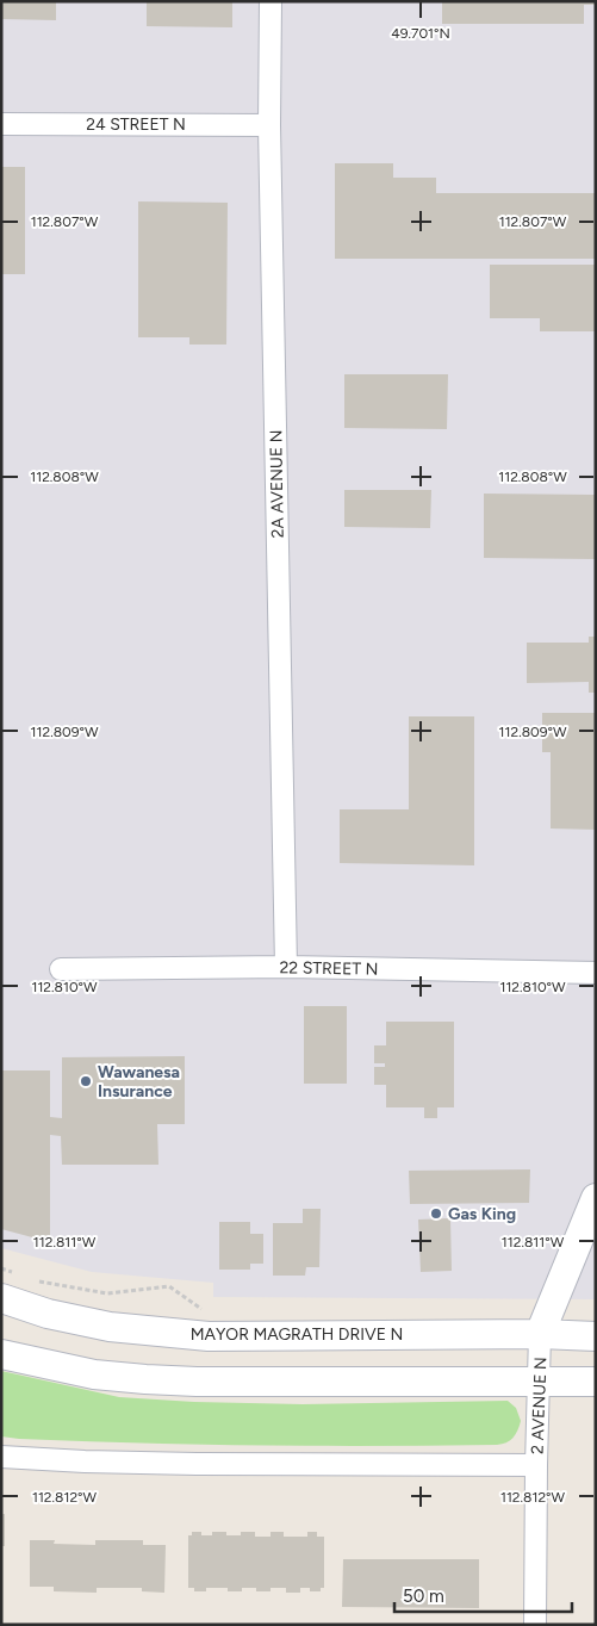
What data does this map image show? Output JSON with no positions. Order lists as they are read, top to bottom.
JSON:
{
  "streets": {
    "main road": ["MAYOR MAGRATH DRIVE N", "2 AVENUE N"],
    "street": ["24 STREET N", "2A AVENUE N", "22 STREET N"]
  },
  "crossings": [
    ["24 STREET N", "2A AVENUE N"],
    ["2A AVENUE N", "22 STREET N"],
    ["MAYOR MAGRATH DRIVE N", "2 AVENUE N"]
  ],
  "places": ["Wawanesa Insurance", "Gas King"],
  "scale_bar": "50 m",
  "coordinates": [
    "49.701°N",
    "112.807°W",
    "112.808°W",
    "112.809°W",
    "112.810°W",
    "112.811°W",
    "112.812°W"
  ]
}
